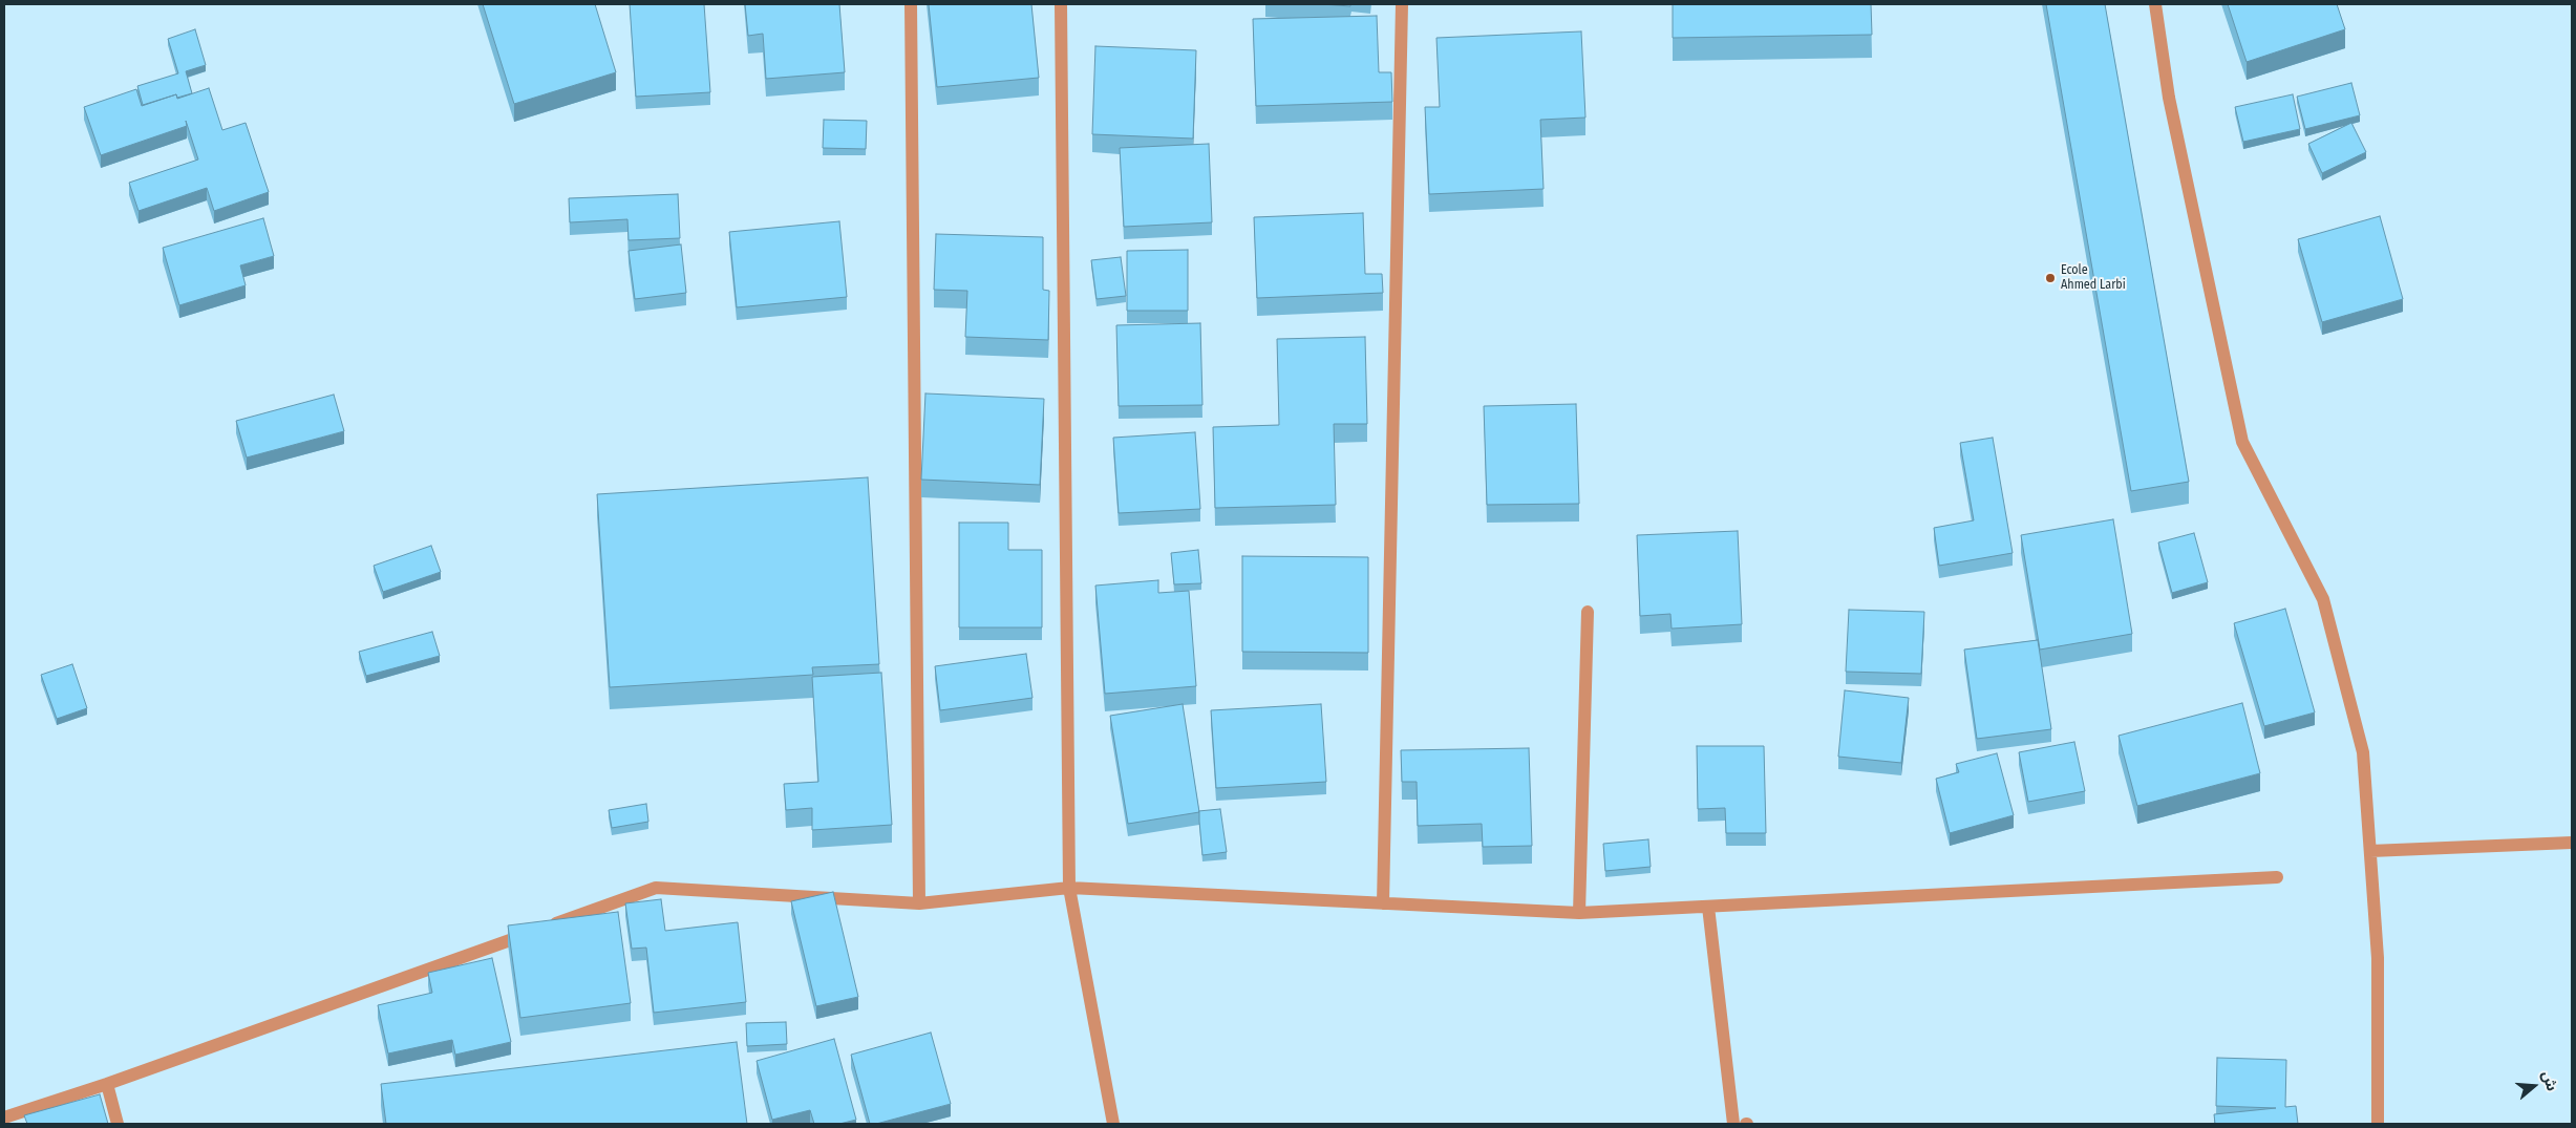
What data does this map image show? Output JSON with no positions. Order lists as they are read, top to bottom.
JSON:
{
  "places": ["Ecole Ahmed Larbi"],
  "north": "right"
}
